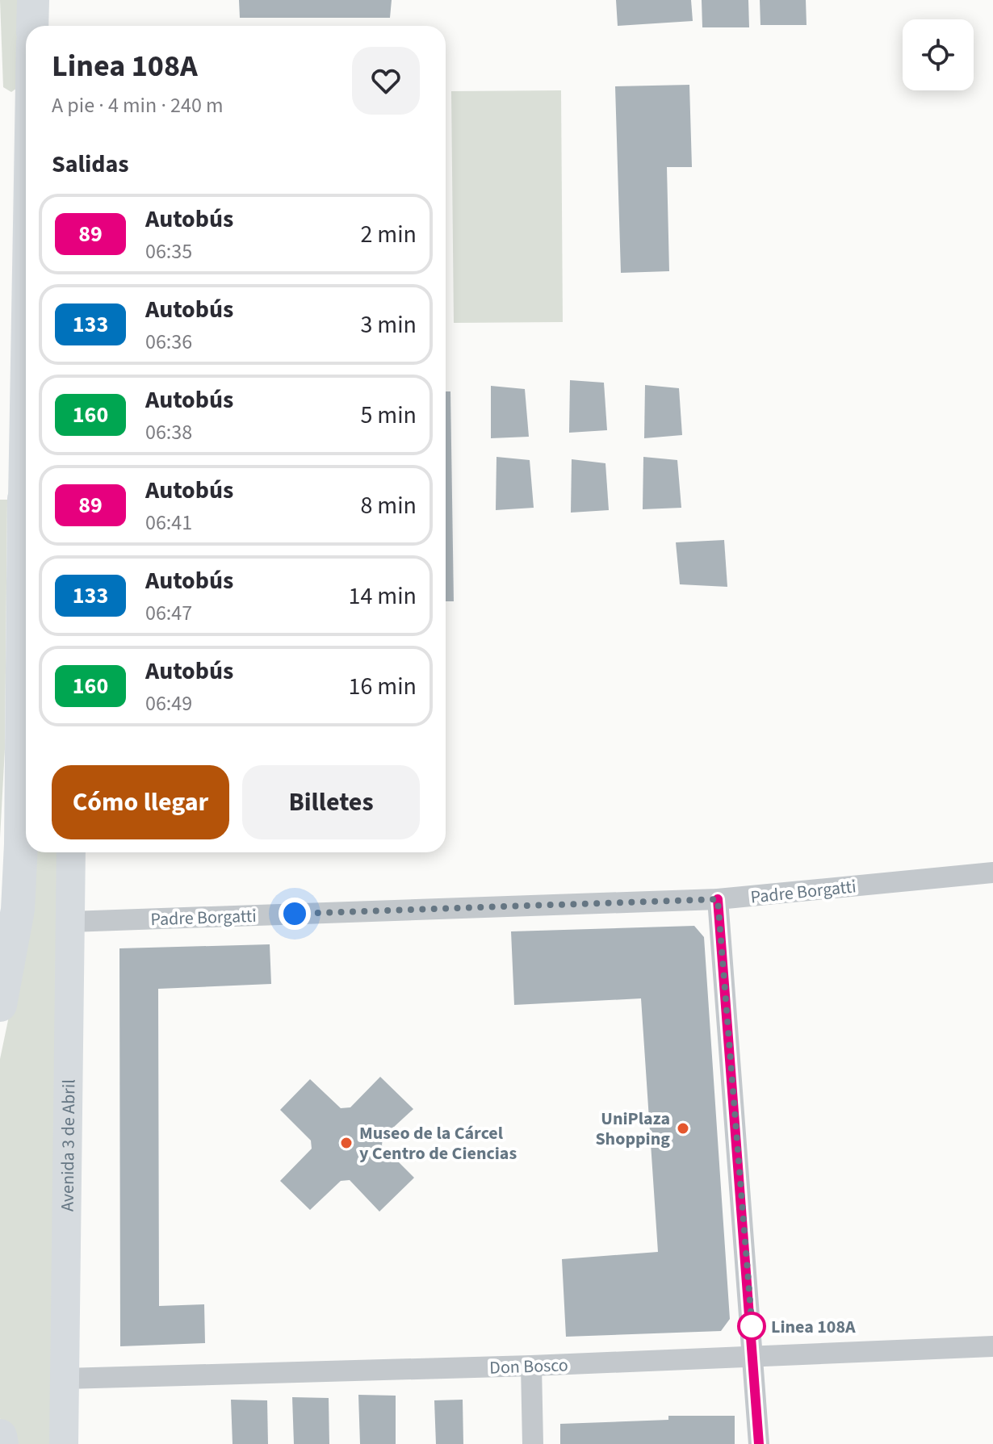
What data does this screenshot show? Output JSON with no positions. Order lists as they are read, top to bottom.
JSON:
{
  "streets": {
    "main road": ["Avenida 3 de Abril"],
    "street": ["Padre Borgatti", "Don Bosco"]
  },
  "crossings": [
    ["Padre Borgatti", "Avenida 3 de Abril"],
    ["Avenida 3 de Abril", "Don Bosco"]
  ],
  "places": ["UniPlaza Shopping", "Museo de la Cárcel y Centro de Ciencias", "Linea 108A"],
  "lines": ["bus line 89"],
  "page": {
    "heading": [
      ["Linea 108A", "A pie · 4 min · 240 m"],
      "Salidas"
    ],
    "list": [
      {
        "mark": "89",
        "name": "Autobús",
        "note": "06:35",
        "value": "2 min"
      },
      {
        "mark": "133",
        "name": "Autobús",
        "note": "06:36",
        "value": "3 min"
      },
      {
        "mark": "160",
        "name": "Autobús",
        "note": "06:38",
        "value": "5 min"
      },
      {
        "mark": "89",
        "name": "Autobús",
        "note": "06:41",
        "value": "8 min"
      },
      {
        "mark": "133",
        "name": "Autobús",
        "note": "06:47",
        "value": "14 min"
      },
      {
        "mark": "160",
        "name": "Autobús",
        "note": "06:49",
        "value": "16 min"
      }
    ],
    "buttons": ["Cómo llegar", "Billetes"]
  }
}
